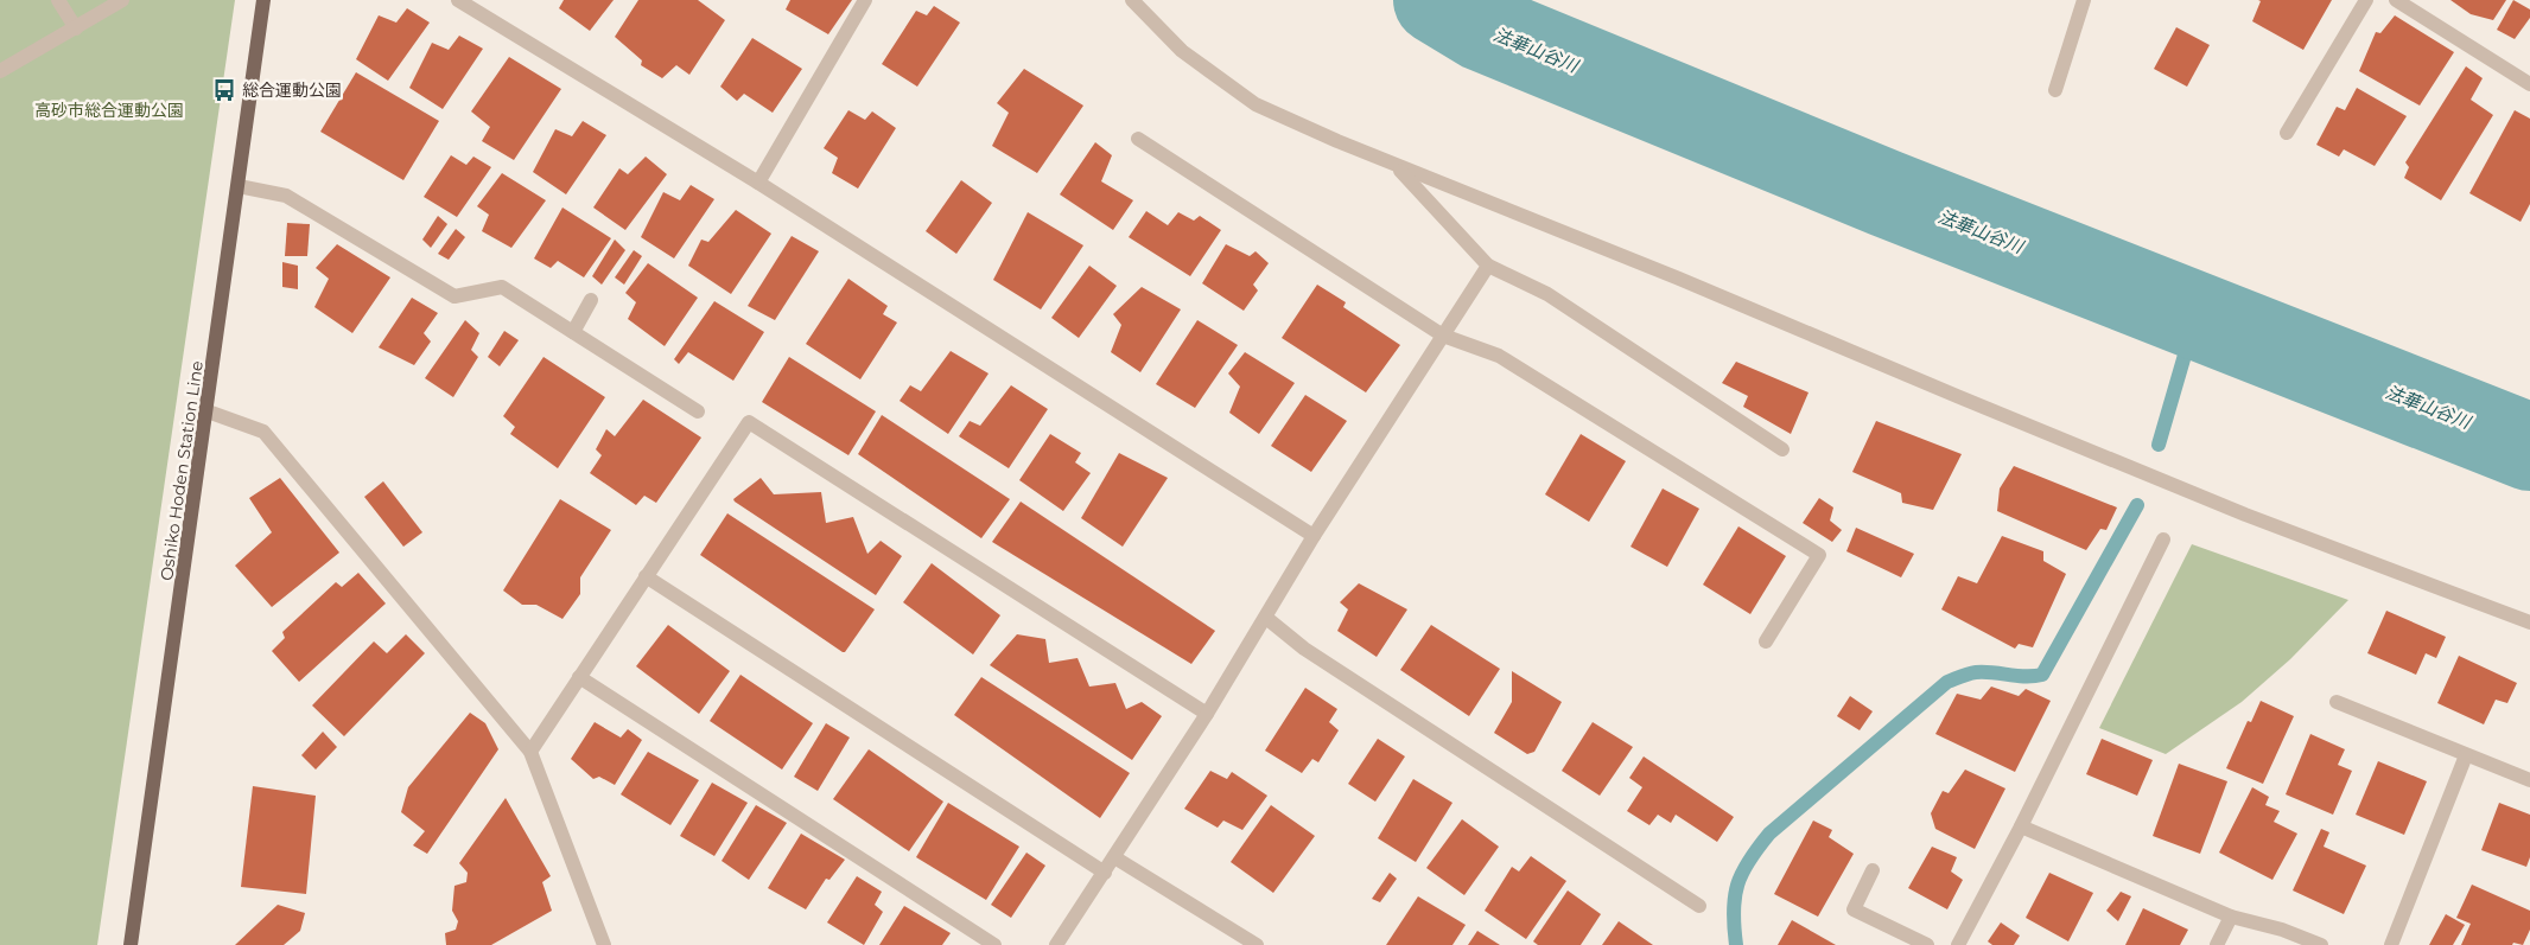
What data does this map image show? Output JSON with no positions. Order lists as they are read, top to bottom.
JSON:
{
  "streets": {
    "main road": ["Oshiko Hoden Station Line"]
  },
  "water": ["法華山谷川"],
  "parks": ["高砂市総合運動公園"],
  "places": {
    "bus stop": ["総合運動公園"]
  }
}
